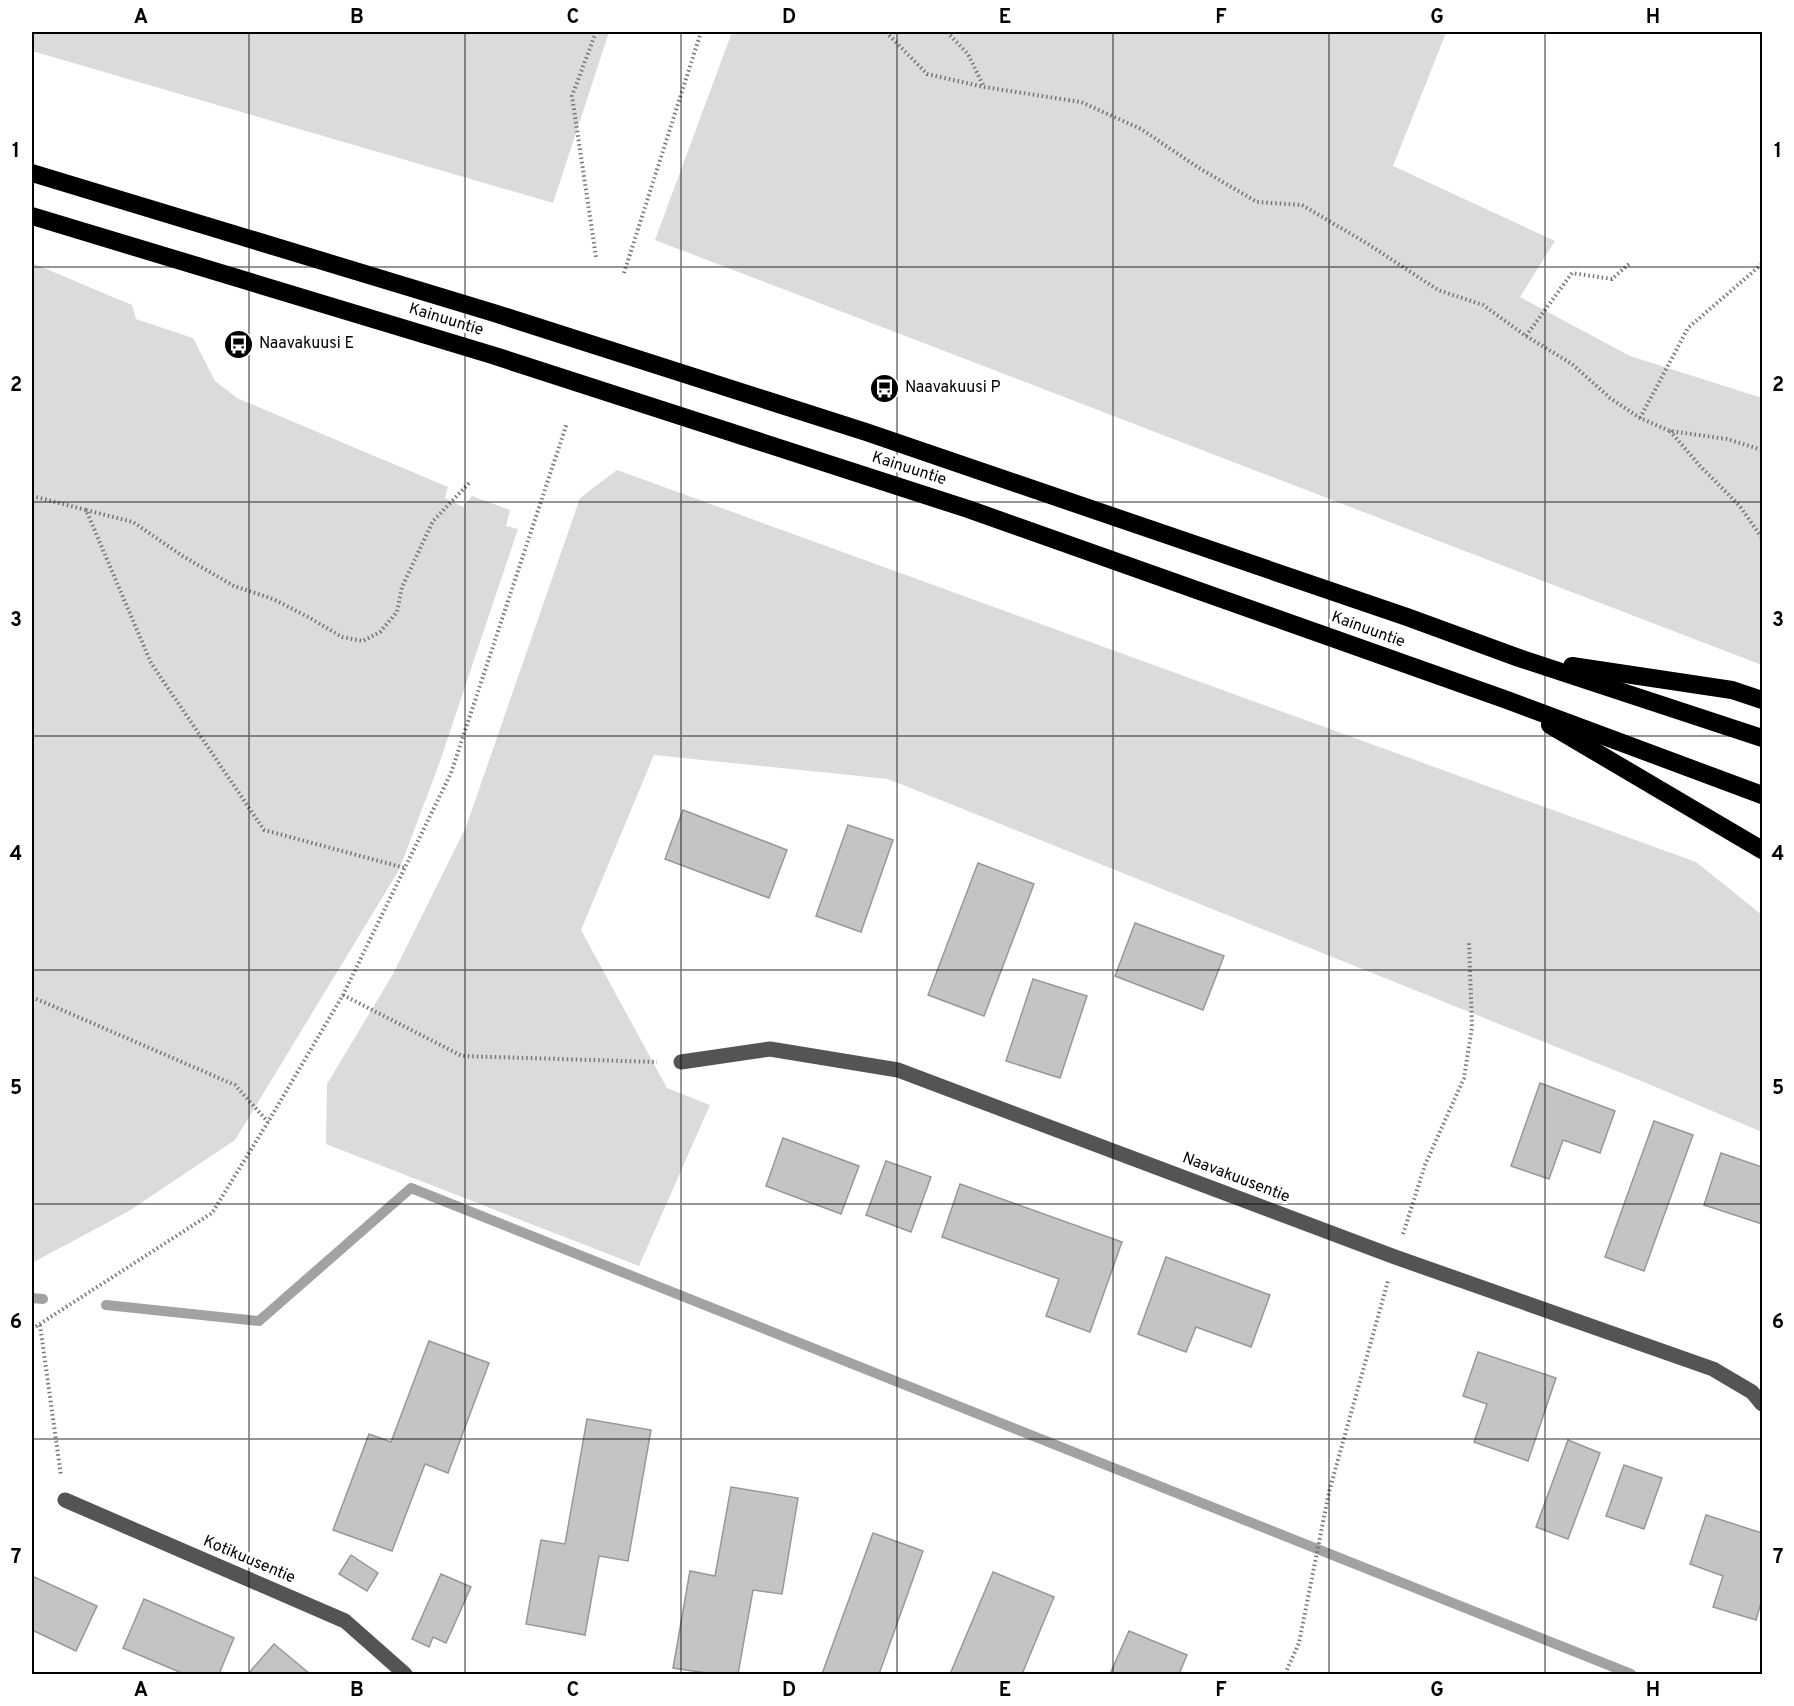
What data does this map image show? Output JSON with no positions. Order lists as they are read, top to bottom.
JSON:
{
  "streets": {
    "highway": ["Kainuuntie"],
    "street": ["Naavakuusentie", "Kotikuusentie"]
  },
  "places": {
    "bus stop": ["Naavakuusi E", "Naavakuusi P"]
  },
  "grid": {
    "columns": [
      "A",
      "B",
      "C",
      "D",
      "E",
      "F",
      "G",
      "H"
    ],
    "rows": [
      "1",
      "2",
      "3",
      "4",
      "5",
      "6",
      "7"
    ]
  }
}
